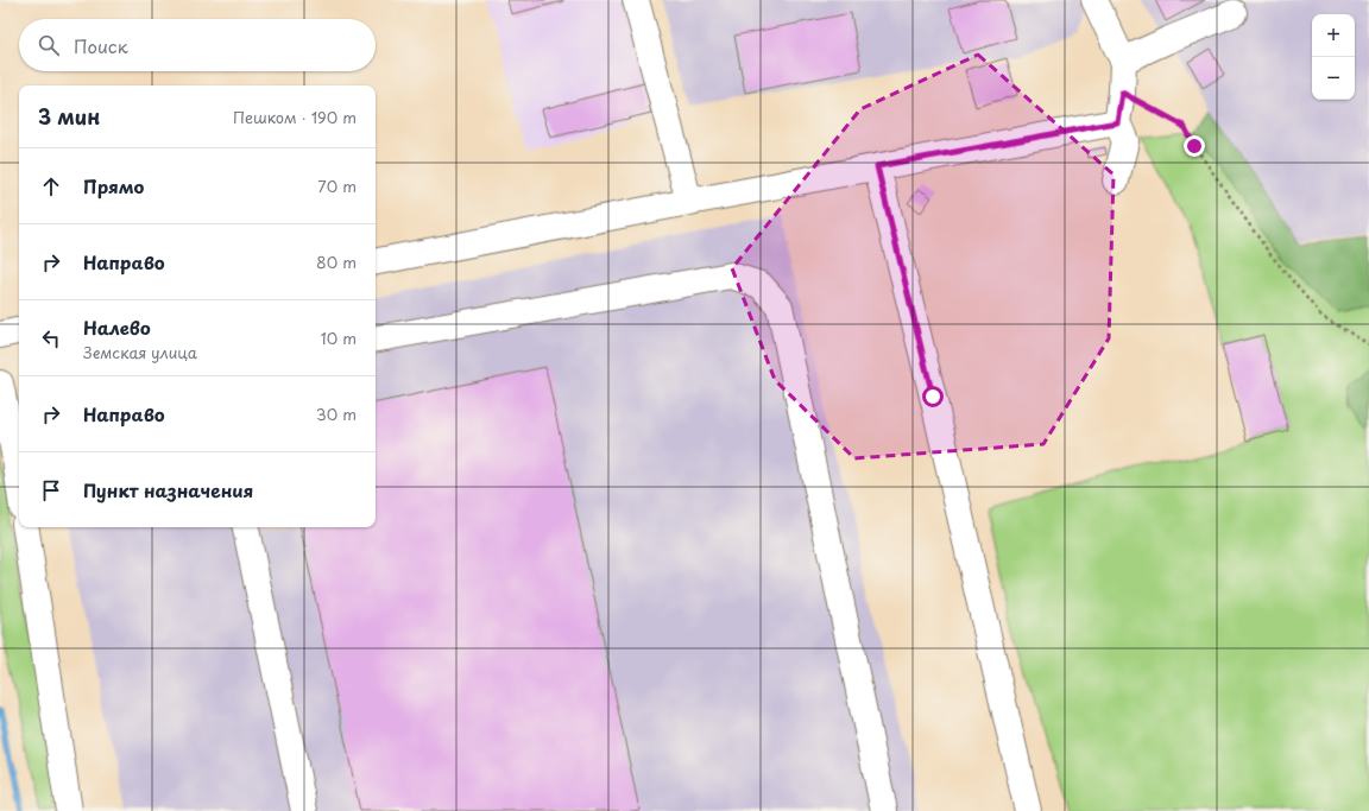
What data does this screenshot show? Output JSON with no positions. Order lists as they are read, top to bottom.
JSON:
{
  "page": {
    "map_buttons": ["+", "−"],
    "search": "Поиск",
    "heading": ["3 мин", "Пешком · 190 m"],
    "list": [
      ["Прямо", "70 m"],
      ["Направо", "80 m"],
      ["Налево", "Земская улица", "10 m"],
      ["Направо", "30 m"],
      "Пункт назначения"
    ]
  }
}
